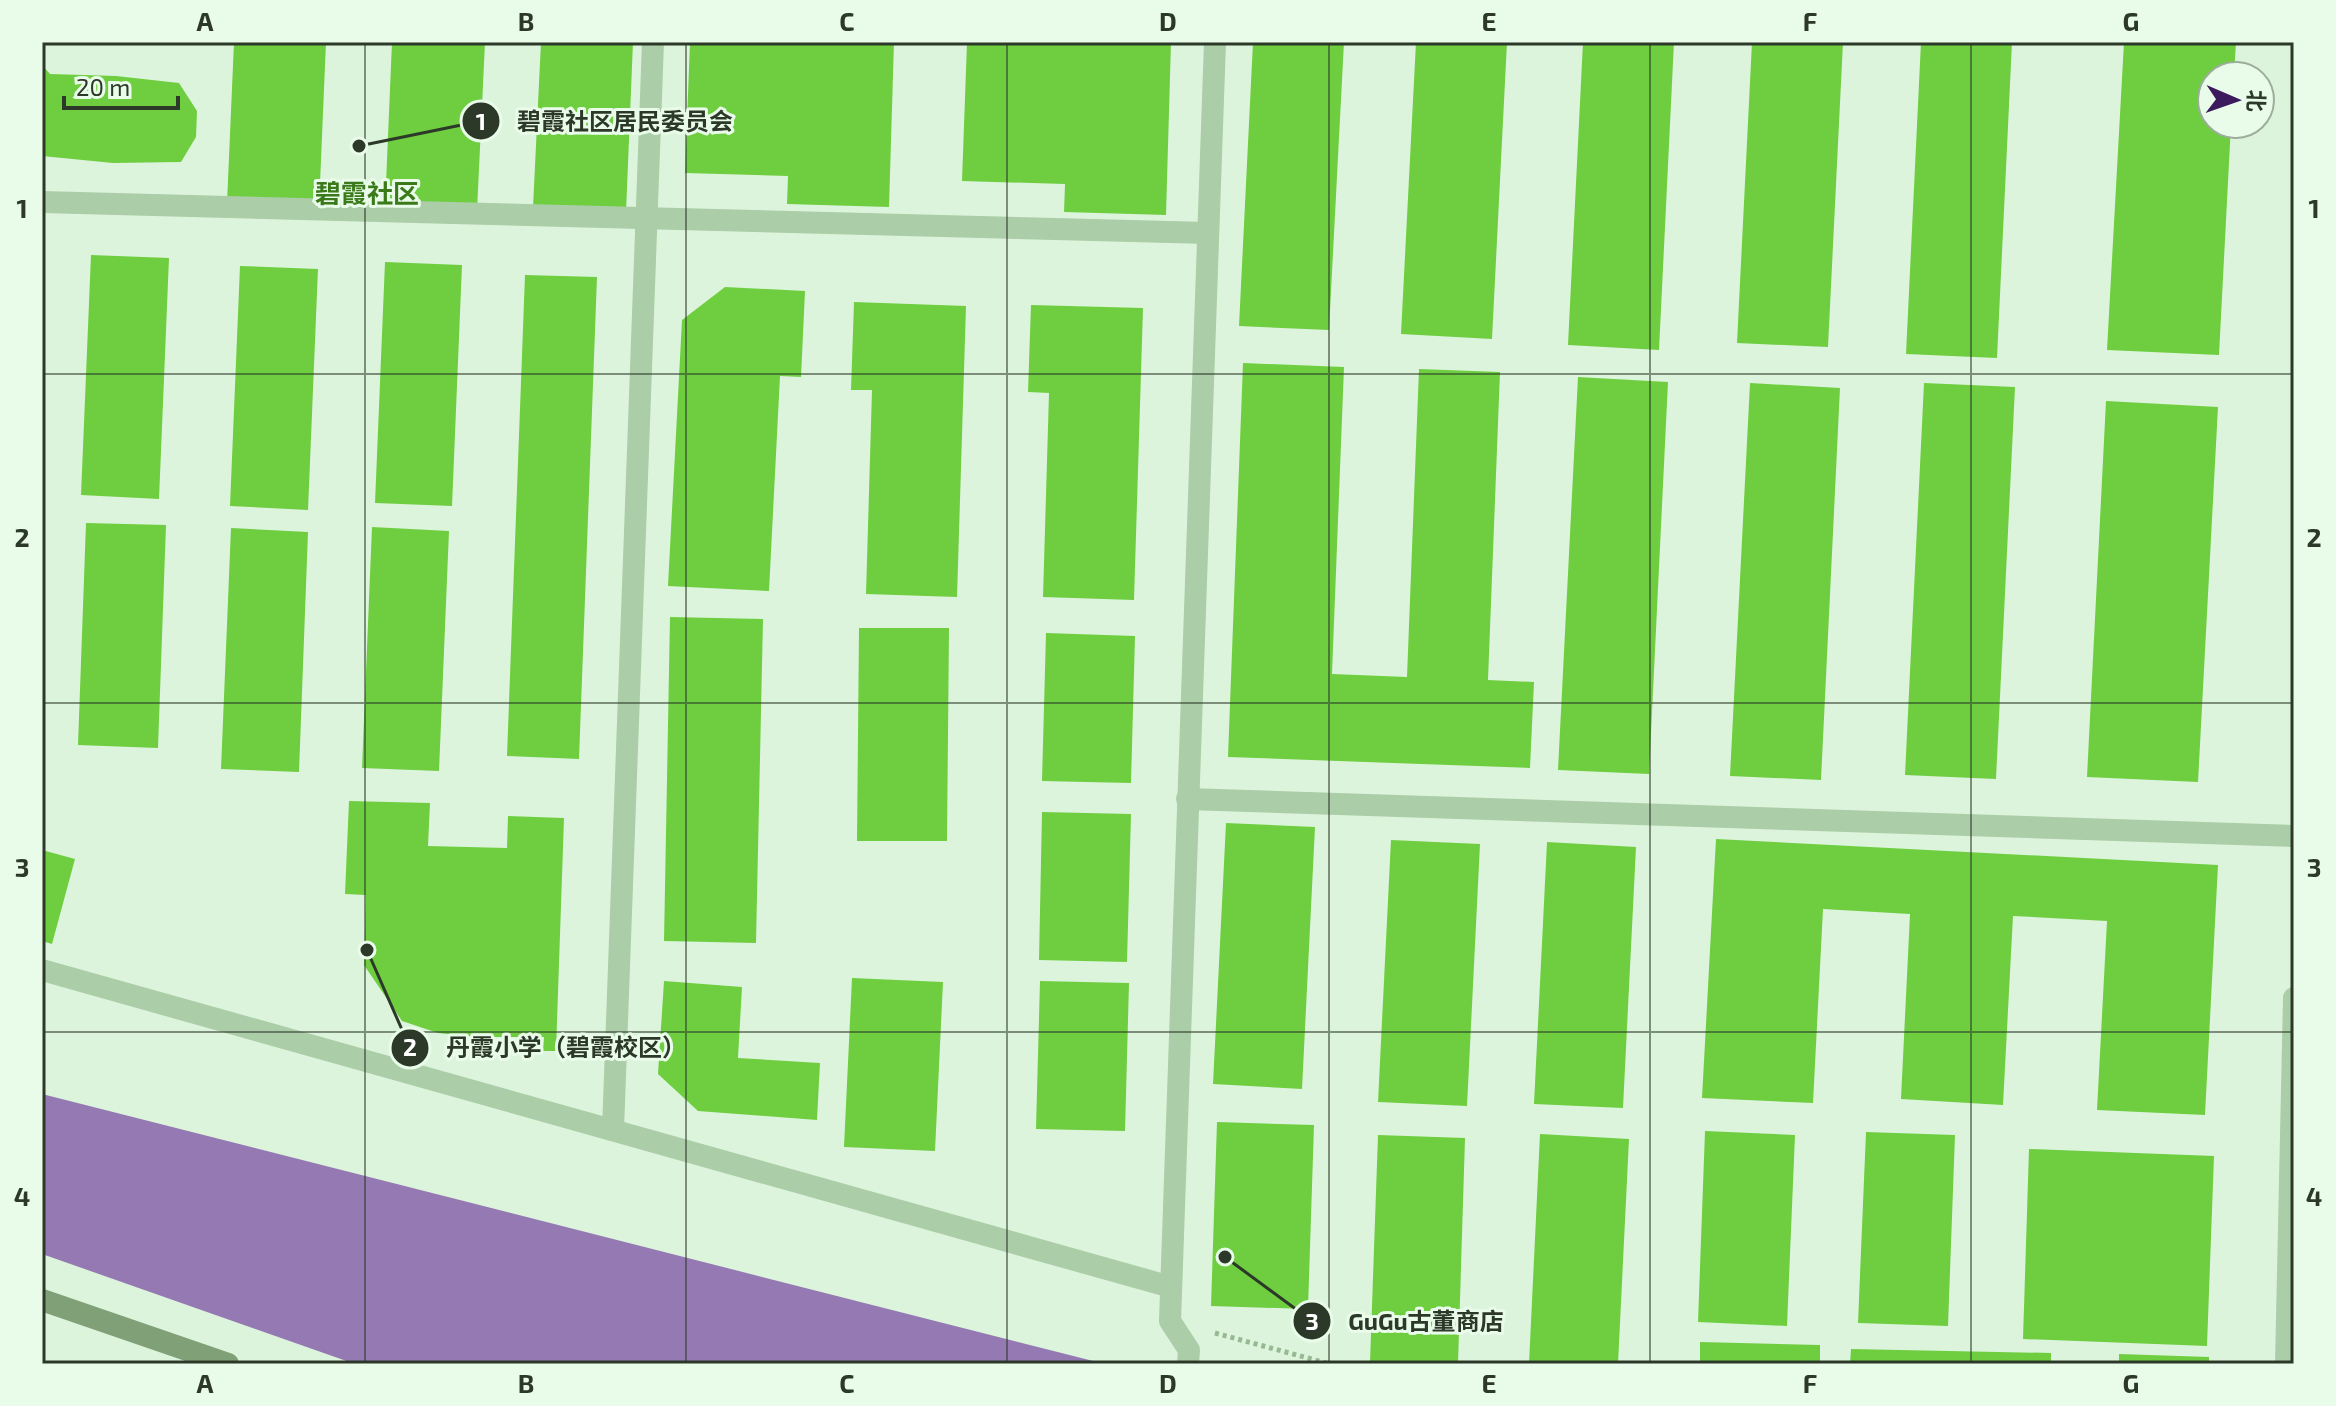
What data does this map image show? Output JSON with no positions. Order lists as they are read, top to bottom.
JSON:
{
  "districts": ["碧霞社区"],
  "places": ["碧霞社区居民委员会", "丹霞小学（碧霞校区）", "GuGu古董商店"],
  "scale_bar": "20 m",
  "north": "right",
  "grid": {
    "columns": [
      "A",
      "B",
      "C",
      "D",
      "E",
      "F",
      "G"
    ],
    "rows": [
      "1",
      "2",
      "3",
      "4"
    ]
  }
}
